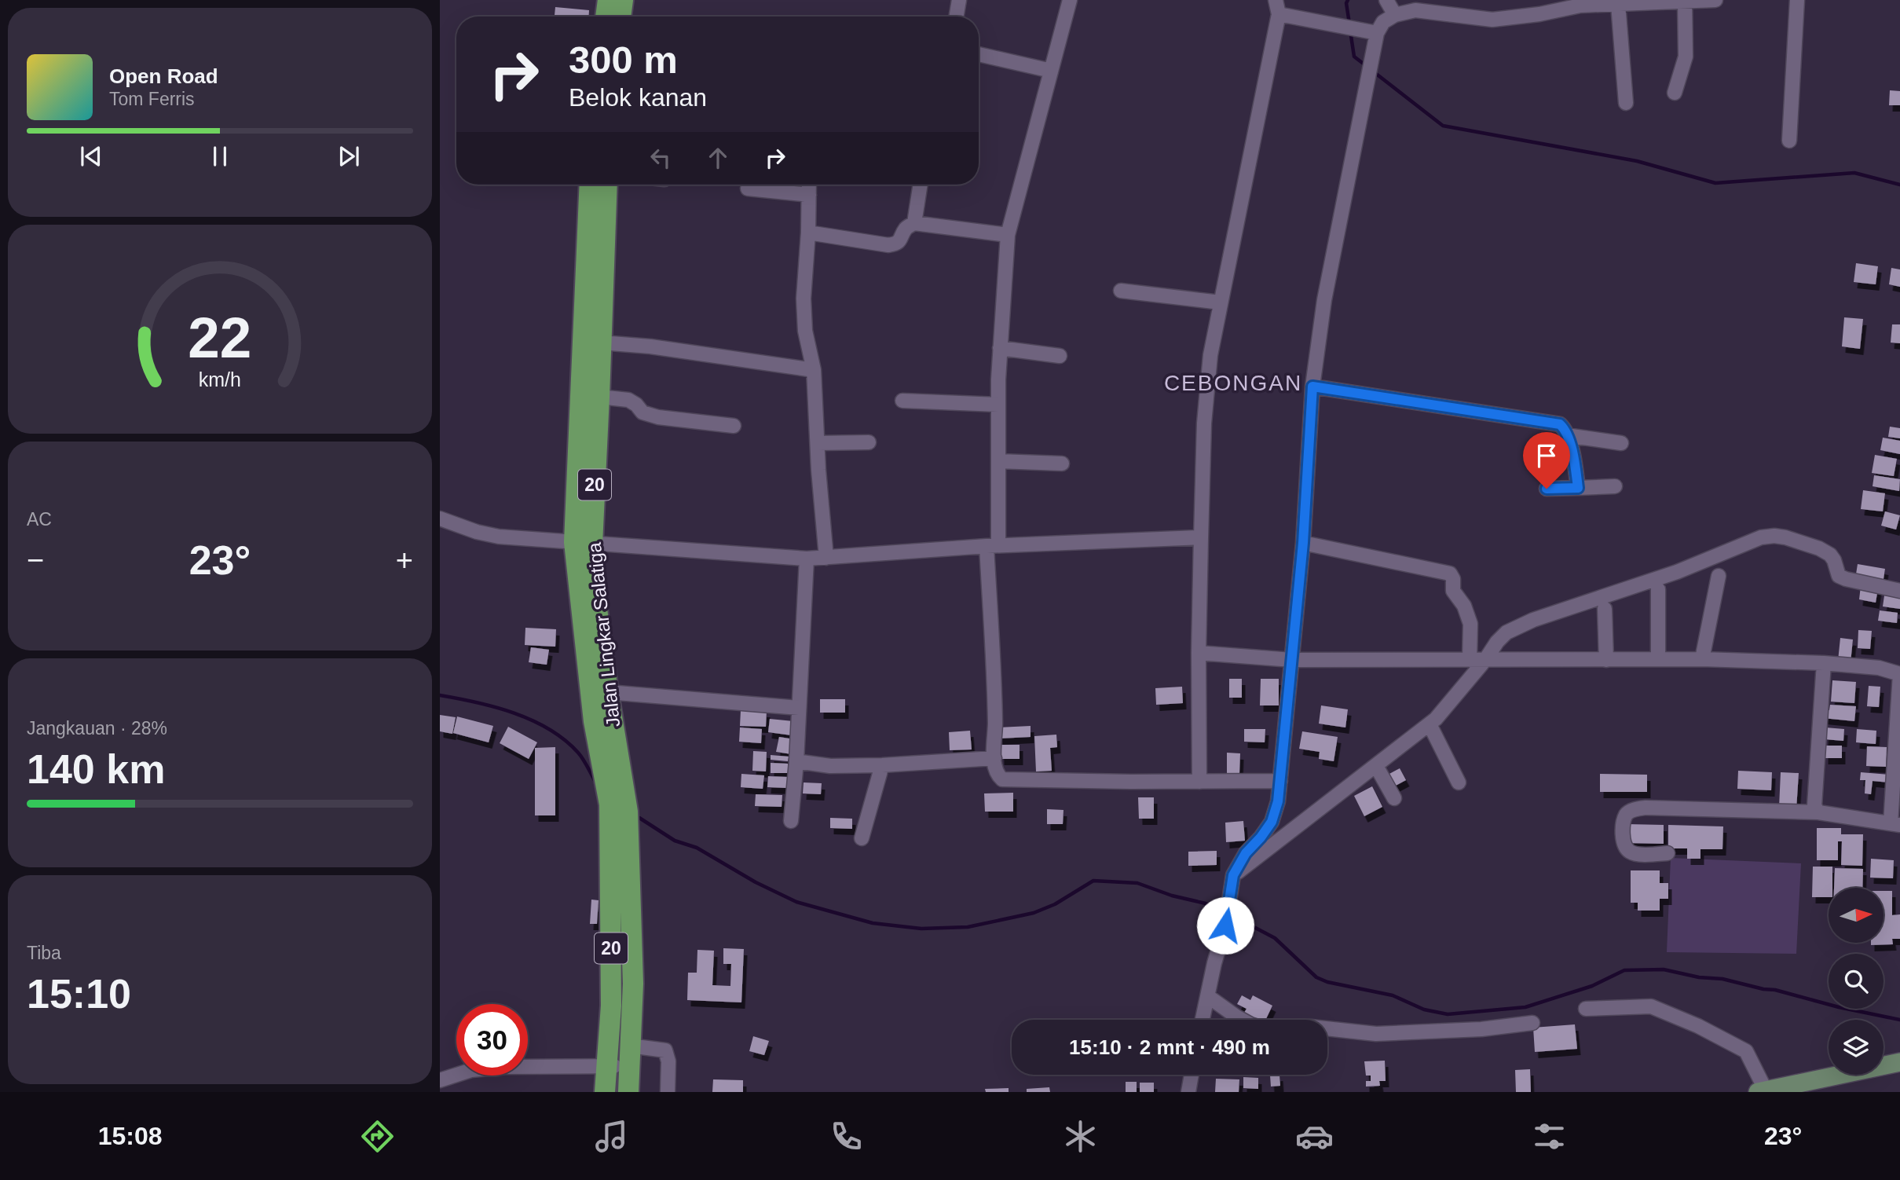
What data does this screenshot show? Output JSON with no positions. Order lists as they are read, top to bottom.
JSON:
{
  "streets": {
    "highway": ["20", "Jalan Lingkar Salatiga"]
  },
  "districts": ["CEBONGAN"],
  "north": "right",
  "page": {
    "turn": ["300 m", "Belok kanan"],
    "song": ["Open Road", "Tom Ferris"],
    "tile": [
      "AC",
      ["Jangkauan · 28%", "140 km"],
      ["Tiba", "15:10"]
    ],
    "heat": ["−", "23°", "+"],
    "limit": "30",
    "trip": "15:10 · 2 mnt · 490 m",
    "tabs": ["15:08", "23°"],
    "gauge": ["22", "km/h"]
  }
}
